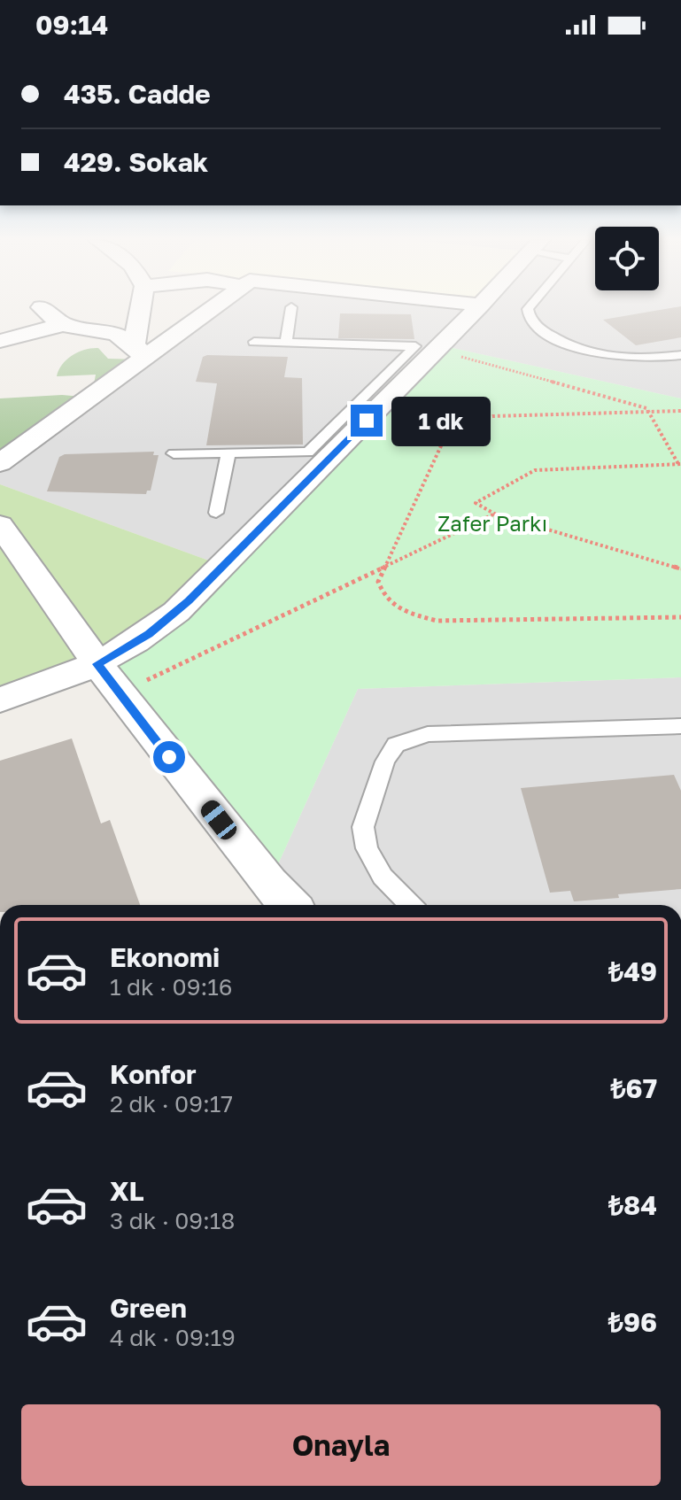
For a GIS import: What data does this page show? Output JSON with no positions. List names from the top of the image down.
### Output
{
  "parks": ["Zafer Parkı"],
  "page": {
    "status": "09:14",
    "banner": ["435. Cadde", "429. Sokak"],
    "bubble": "1 dk",
    "list": [
      {
        "name": "Ekonomi",
        "note": "1 dk · 09:16",
        "value": "₺49"
      },
      {
        "name": "Konfor",
        "note": "2 dk · 09:17",
        "value": "₺67"
      },
      {
        "name": "XL",
        "note": "3 dk · 09:18",
        "value": "₺84"
      },
      {
        "name": "Green",
        "note": "4 dk · 09:19",
        "value": "₺96"
      }
    ],
    "buttons": "Onayla"
  }
}
